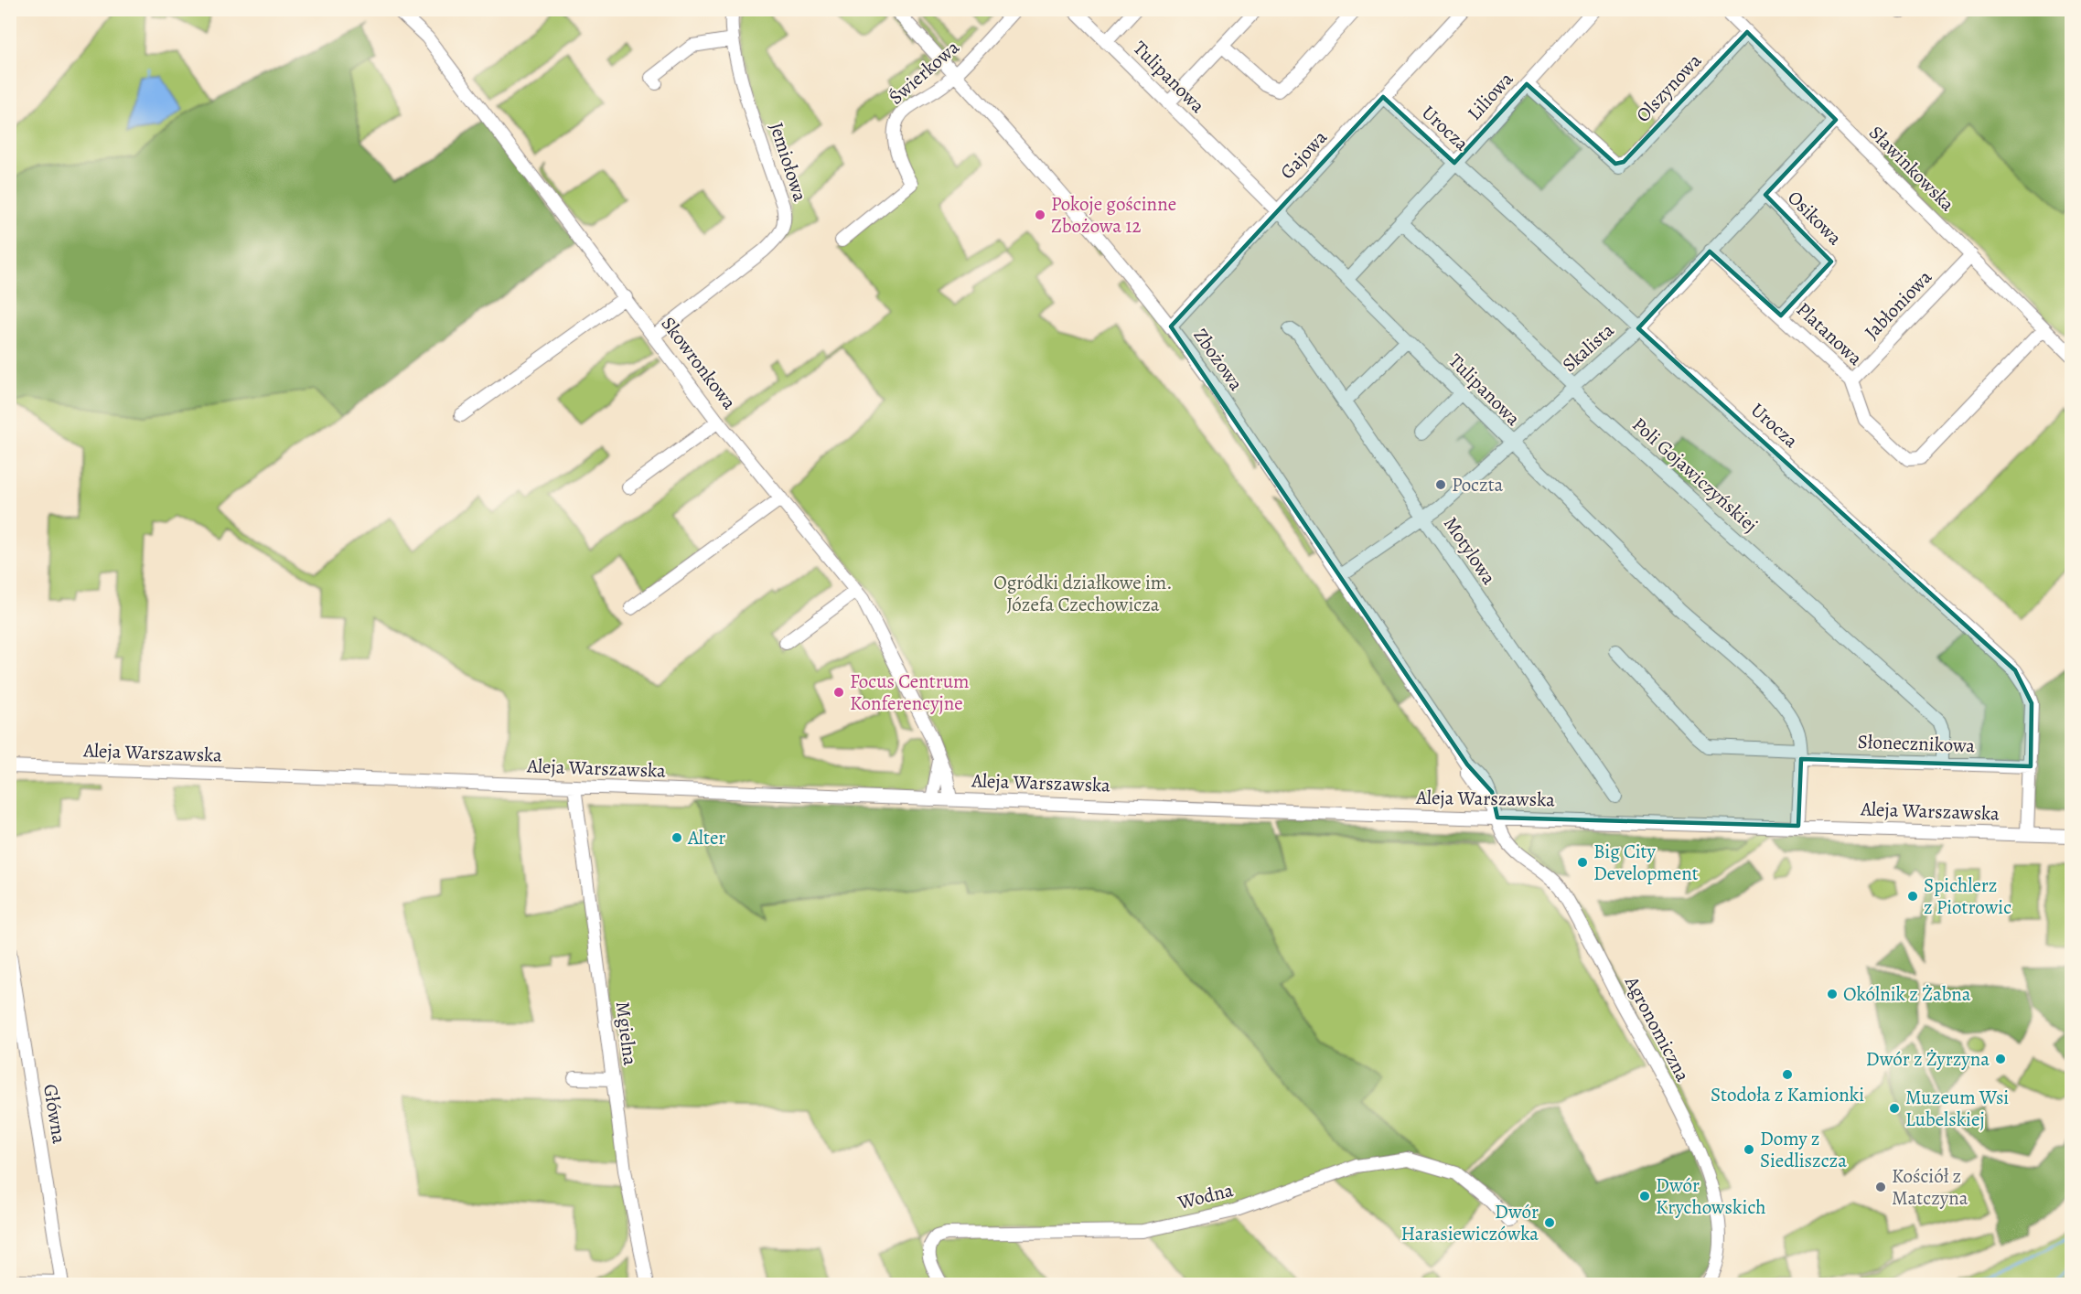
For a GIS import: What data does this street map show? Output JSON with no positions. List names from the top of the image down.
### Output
{
  "streets": {
    "street": [
      "Świerkowa",
      "Tulipanowa",
      "Olszynowa",
      "Liliowa",
      "Urocza",
      "Gajowa",
      "Jemiołowa",
      "Sławinkowska",
      "Osikowa",
      "Jabłoniowa",
      "Platanowa",
      "Skalista",
      "Zbożowa",
      "Skowronkowa",
      "Poli Gojawiczyńskiej",
      "Motylowa",
      "Słonecznikowa",
      "Aleja Warszawska",
      "Agronomiczna",
      "Mgielna",
      "Główna",
      "Wodna"
    ]
  },
  "crossings": [
    ["Świerkowa", "Zbożowa"],
    ["Tulipanowa", "Liliowa"],
    ["Tulipanowa", "Gajowa"],
    ["Tulipanowa", "Skalista"],
    ["Tulipanowa", "Słonecznikowa"],
    ["Tulipanowa", "Aleja Warszawska"],
    ["Olszynowa", "Liliowa"],
    ["Olszynowa", "Sławinkowska"],
    ["Liliowa", "Urocza"],
    ["Liliowa", "Poli Gojawiczyńskiej"],
    ["Urocza", "Gajowa"],
    ["Urocza", "Skalista"],
    ["Urocza", "Słonecznikowa"],
    ["Urocza", "Aleja Warszawska"],
    ["Gajowa", "Zbożowa"],
    ["Jemiołowa", "Skowronkowa"],
    ["Sławinkowska", "Jabłoniowa"],
    ["Sławinkowska", "Platanowa"],
    ["Sławinkowska", "Skalista"],
    ["Osikowa", "Platanowa"],
    ["Osikowa", "Skalista"],
    ["Jabłoniowa", "Platanowa"],
    ["Platanowa", "Skalista"],
    ["Skalista", "Zbożowa"],
    ["Skalista", "Poli Gojawiczyńskiej"],
    ["Skalista", "Motylowa"],
    ["Zbożowa", "Aleja Warszawska"],
    ["Zbożowa", "Agronomiczna"],
    ["Skowronkowa", "Aleja Warszawska"],
    ["Poli Gojawiczyńskiej", "Słonecznikowa"],
    ["Aleja Warszawska", "Agronomiczna"],
    ["Aleja Warszawska", "Mgielna"]
  ],
  "parks": ["Ogródki działkowe im. Józefa Czechowicza"],
  "places": [
    "Pokoje gościnne Zbożowa 12",
    "Poczta",
    "Focus Centrum Konferencyjne",
    "Alter",
    "Big City Development",
    "Spichlerz z Piotrowic",
    "Okólnik z Żabna",
    "Dwór z Żyrzyna",
    "Stodoła z Kamionki",
    "Muzeum Wsi Lubelskiej",
    "Domy z Siedliszcza",
    "Kościół z Matczyna",
    "Dwór Krychowskich",
    "Dwór Harasiewiczówka"
  ]
}
